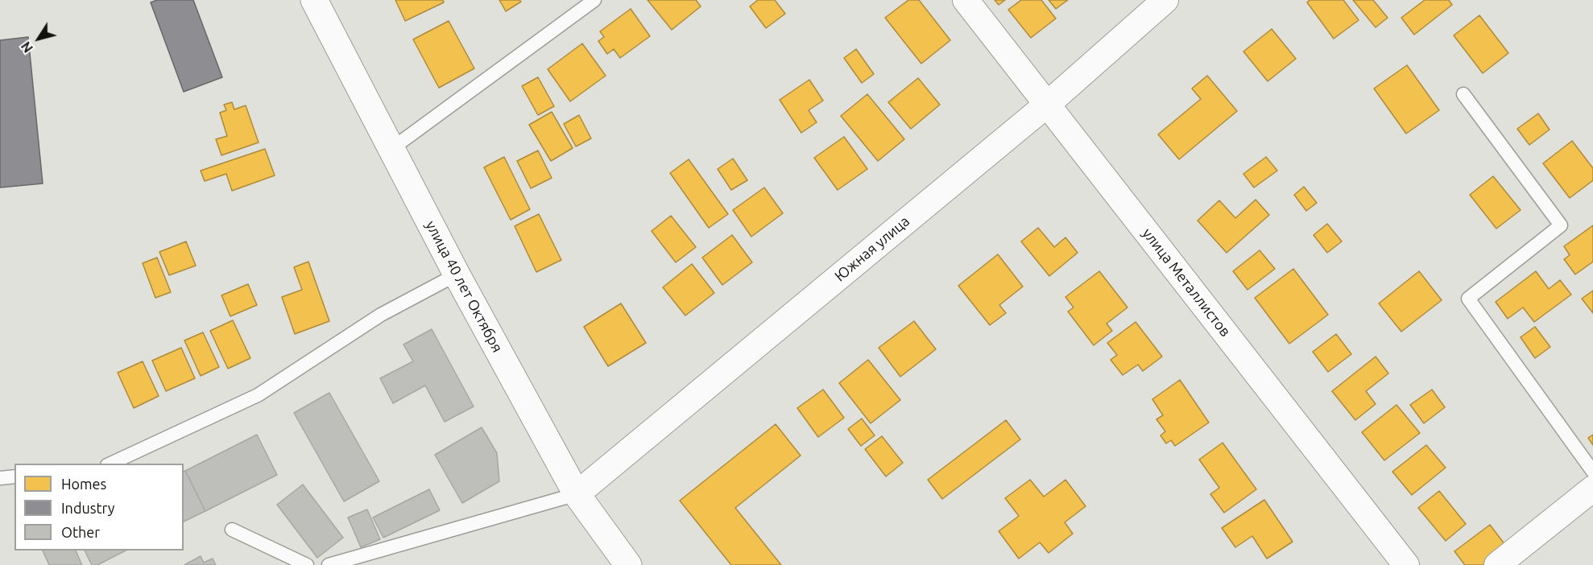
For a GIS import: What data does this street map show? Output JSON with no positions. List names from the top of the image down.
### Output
{
  "streets": {
    "street": ["Южная улица", "улица Металлистов", "улица 40 лет Октября"]
  },
  "crossings": [
    ["Южная улица", "улица Металлистов"],
    ["Южная улица", "улица 40 лет Октября"]
  ],
  "legend": ["Homes", "Industry", "Other"],
  "north": "bottom left"
}
